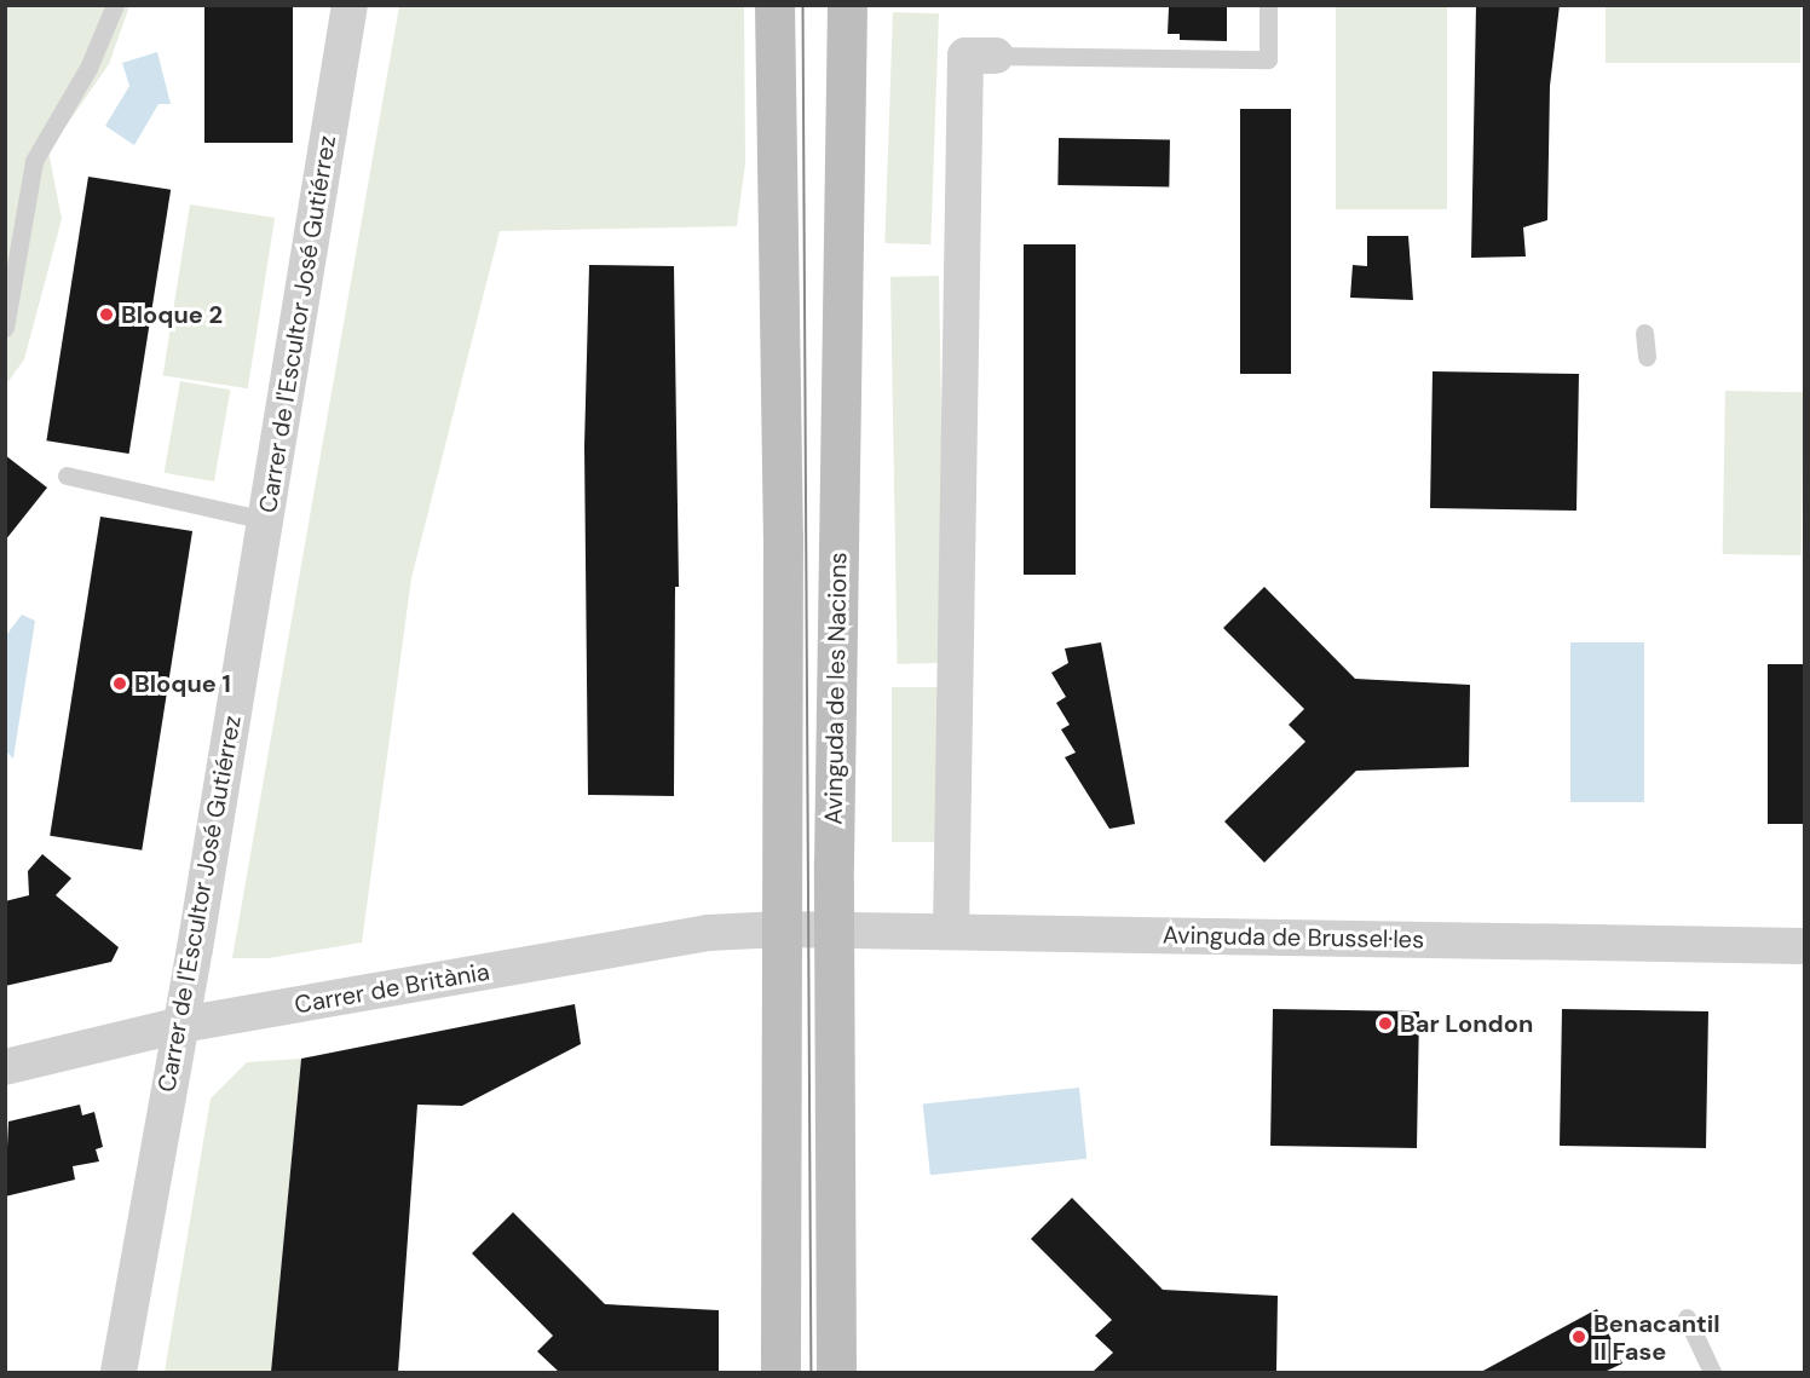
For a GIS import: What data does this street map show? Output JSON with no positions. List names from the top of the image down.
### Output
{
  "streets": {
    "main road": ["Avinguda de les Nacions"],
    "street": ["Carrer de l'Escultor José Gutiérrez", "Avinguda de Brussel·les", "Carrer de Britània"]
  },
  "crossings": [
    ["Carrer de l'Escultor José Gutiérrez", "Carrer de Britània"],
    ["Avinguda de les Nacions", "Avinguda de Brussel·les"],
    ["Avinguda de Brussel·les", "Carrer de Britània"]
  ],
  "places": [
    "Bloque 2",
    "Bloque 1",
    "Bar London",
    "Benacantil II Fase"
  ]
}
